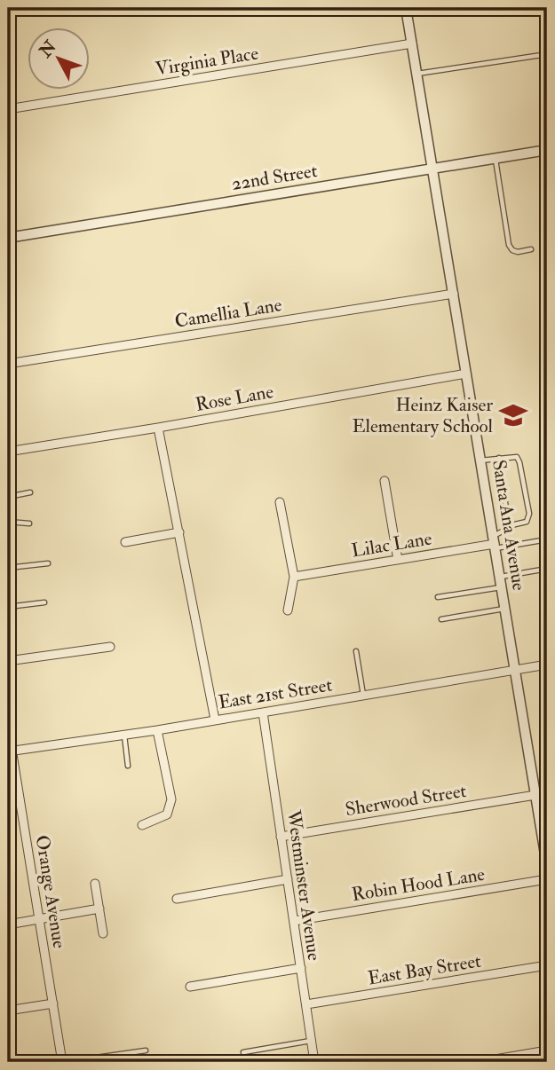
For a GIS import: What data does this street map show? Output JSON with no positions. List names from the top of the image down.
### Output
{
  "streets": {
    "street": [
      "Virginia Place",
      "22nd Street",
      "Camellia Lane",
      "Rose Lane",
      "Santa Ana Avenue",
      "Lilac Lane",
      "East 21st Street",
      "Sherwood Street",
      "Robin Hood Lane",
      "Westminster Avenue",
      "Orange Avenue",
      "East Bay Street"
    ]
  },
  "crossings": [
    ["Virginia Place", "Santa Ana Avenue"],
    ["22nd Street", "Santa Ana Avenue"],
    ["Camellia Lane", "Santa Ana Avenue"],
    ["Rose Lane", "Santa Ana Avenue"],
    ["Santa Ana Avenue", "Lilac Lane"],
    ["Santa Ana Avenue", "East 21st Street"],
    ["Santa Ana Avenue", "Sherwood Street"],
    ["East 21st Street", "Westminster Avenue"],
    ["East 21st Street", "Orange Avenue"],
    ["Sherwood Street", "Westminster Avenue"],
    ["Robin Hood Lane", "Westminster Avenue"],
    ["Westminster Avenue", "East Bay Street"]
  ],
  "places": {
    "school or university": ["Heinz Kaiser Elementary School"]
  },
  "north": "top left"
}
